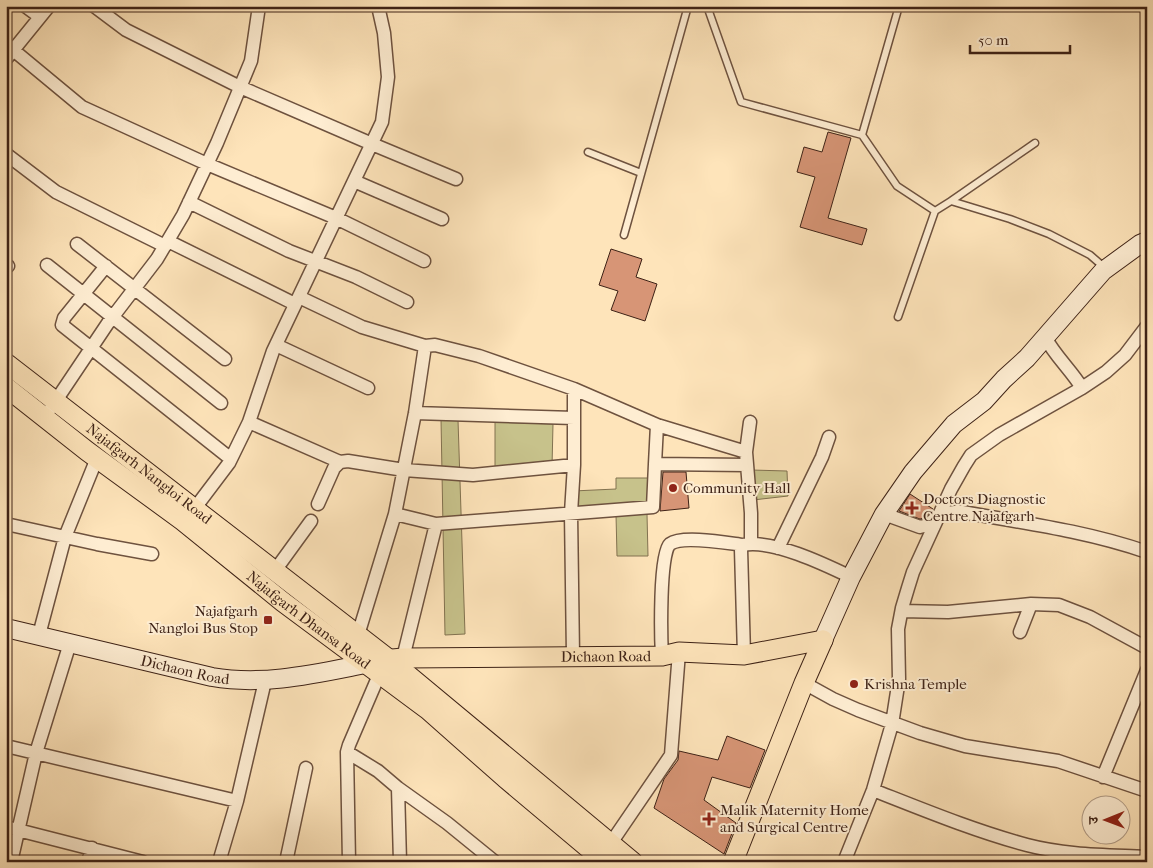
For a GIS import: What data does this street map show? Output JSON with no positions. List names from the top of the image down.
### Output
{
  "streets": {
    "main road": ["Najafgarh Nangloi Road", "Najafgarh Dhansa Road", "Dichaon Road"]
  },
  "crossings": [
    ["Najafgarh Nangloi Road", "Najafgarh Dhansa Road"],
    ["Najafgarh Nangloi Road", "Dichaon Road"],
    ["Najafgarh Dhansa Road", "Dichaon Road"]
  ],
  "places": {
    "other": ["Community Hall", "Krishna Temple"],
    "health": ["Doctors Diagnostic Centre Najafgarh", "Malik Maternity Home and Surgical Centre"],
    "transit": ["Najafgarh Nangloi Bus Stop"]
  },
  "scale_bar": "50 m",
  "north": "left"
}
